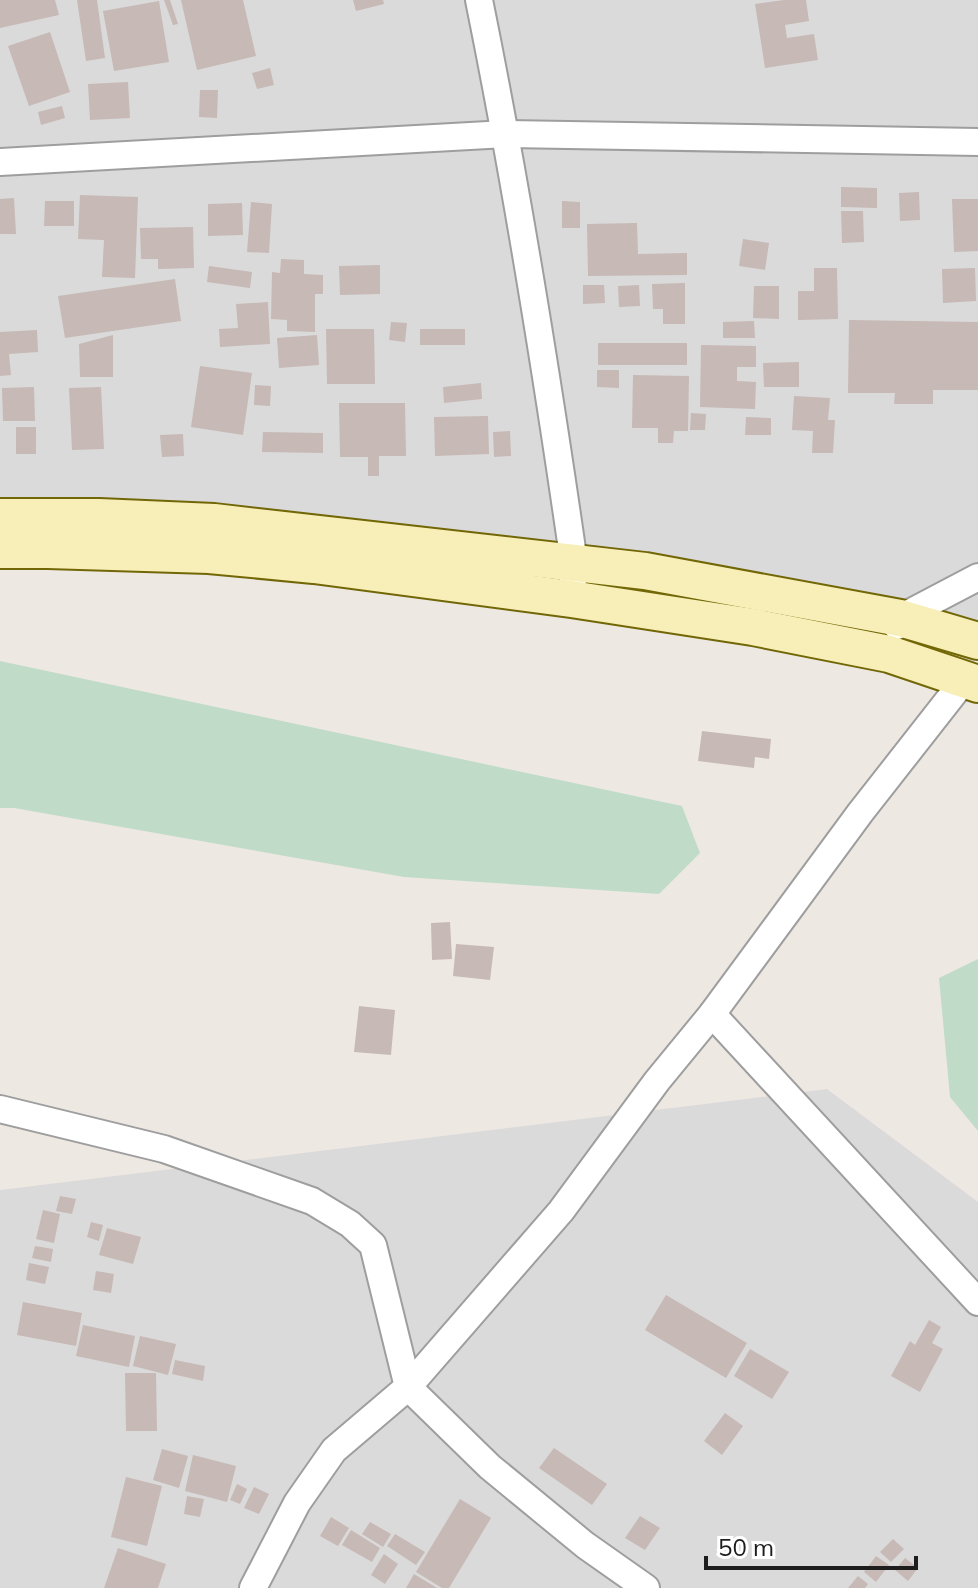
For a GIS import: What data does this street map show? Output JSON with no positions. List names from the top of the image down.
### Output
{
  "scale_bar": "50 m"
}
